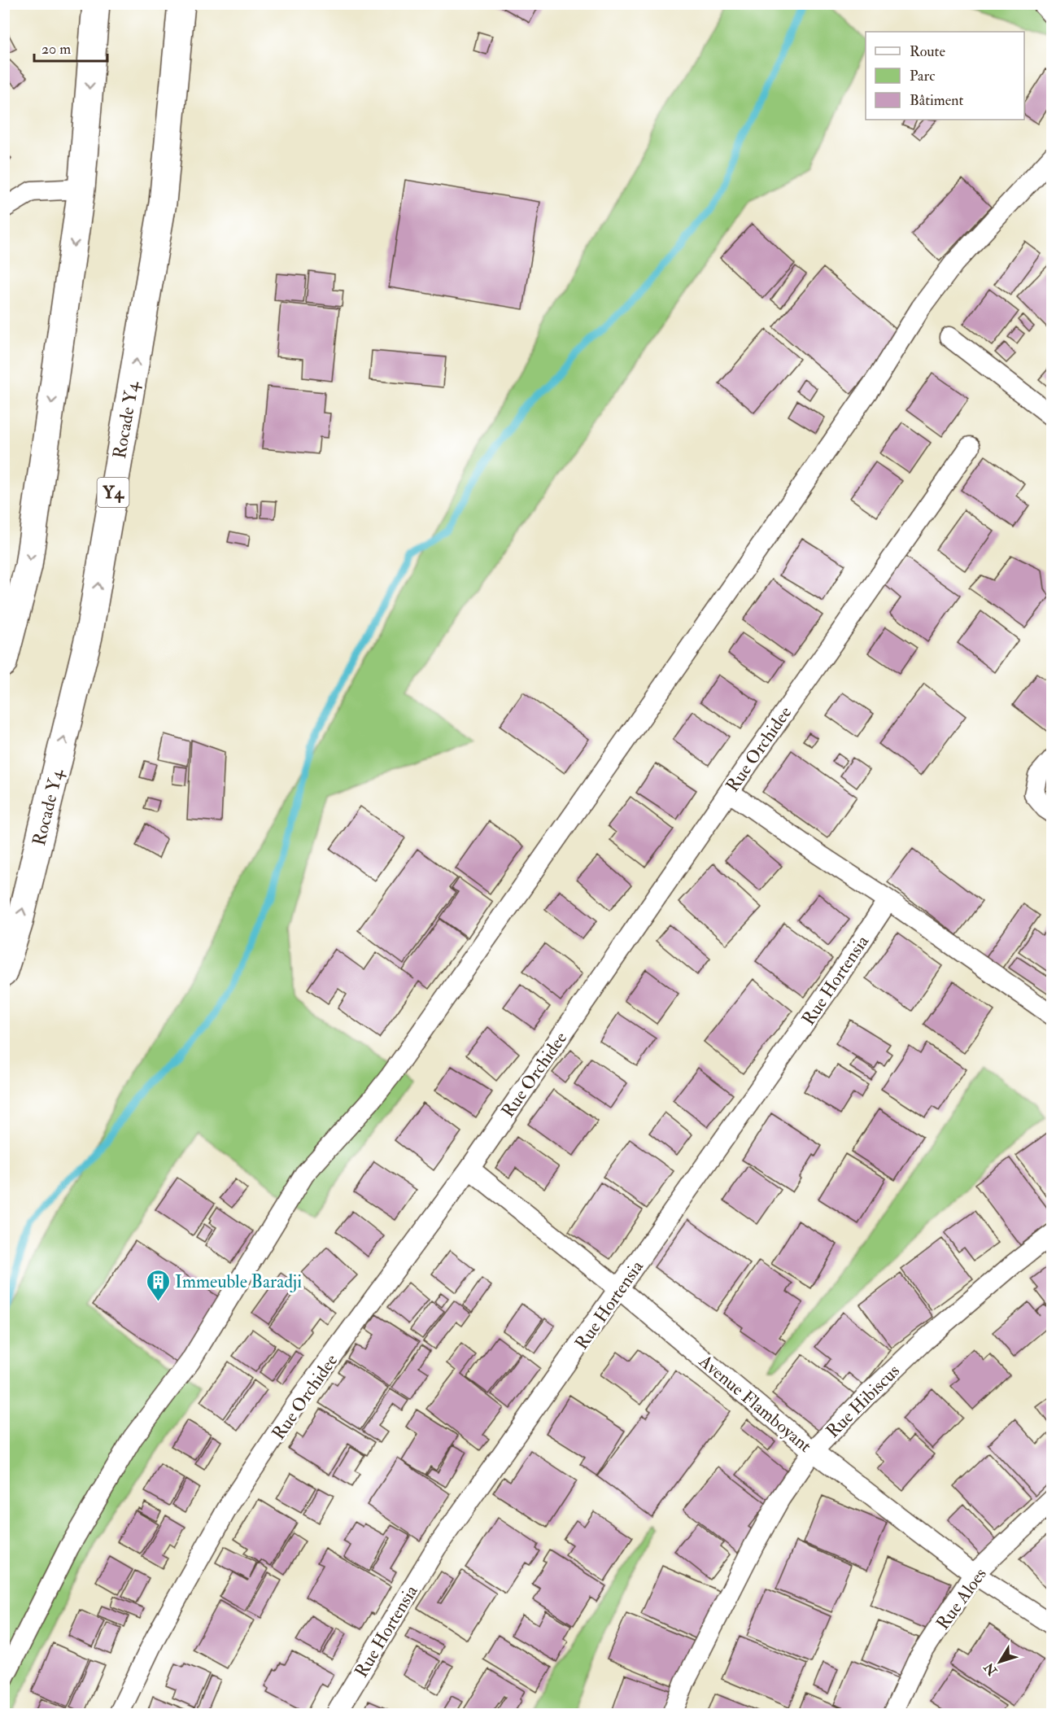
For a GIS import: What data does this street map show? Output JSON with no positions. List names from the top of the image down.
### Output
{
  "streets": {
    "highway": ["Rocade Y4", "Y4"],
    "street": [
      "Rue Orchidee",
      "Rue Hortensia",
      "Rue Hibiscus",
      "Avenue Flamboyant",
      "Rue Aloes"
    ]
  },
  "crossings": [
    ["Rue Orchidee", "Avenue Flamboyant"],
    ["Rue Hortensia", "Avenue Flamboyant"],
    ["Rue Hibiscus", "Avenue Flamboyant"],
    ["Avenue Flamboyant", "Rue Aloes"]
  ],
  "places": {
    "building": ["Immeuble Baradji"]
  },
  "legend": ["Route", "Parc", "Bâtiment"],
  "scale_bar": "20 m",
  "north": "bottom left"
}
